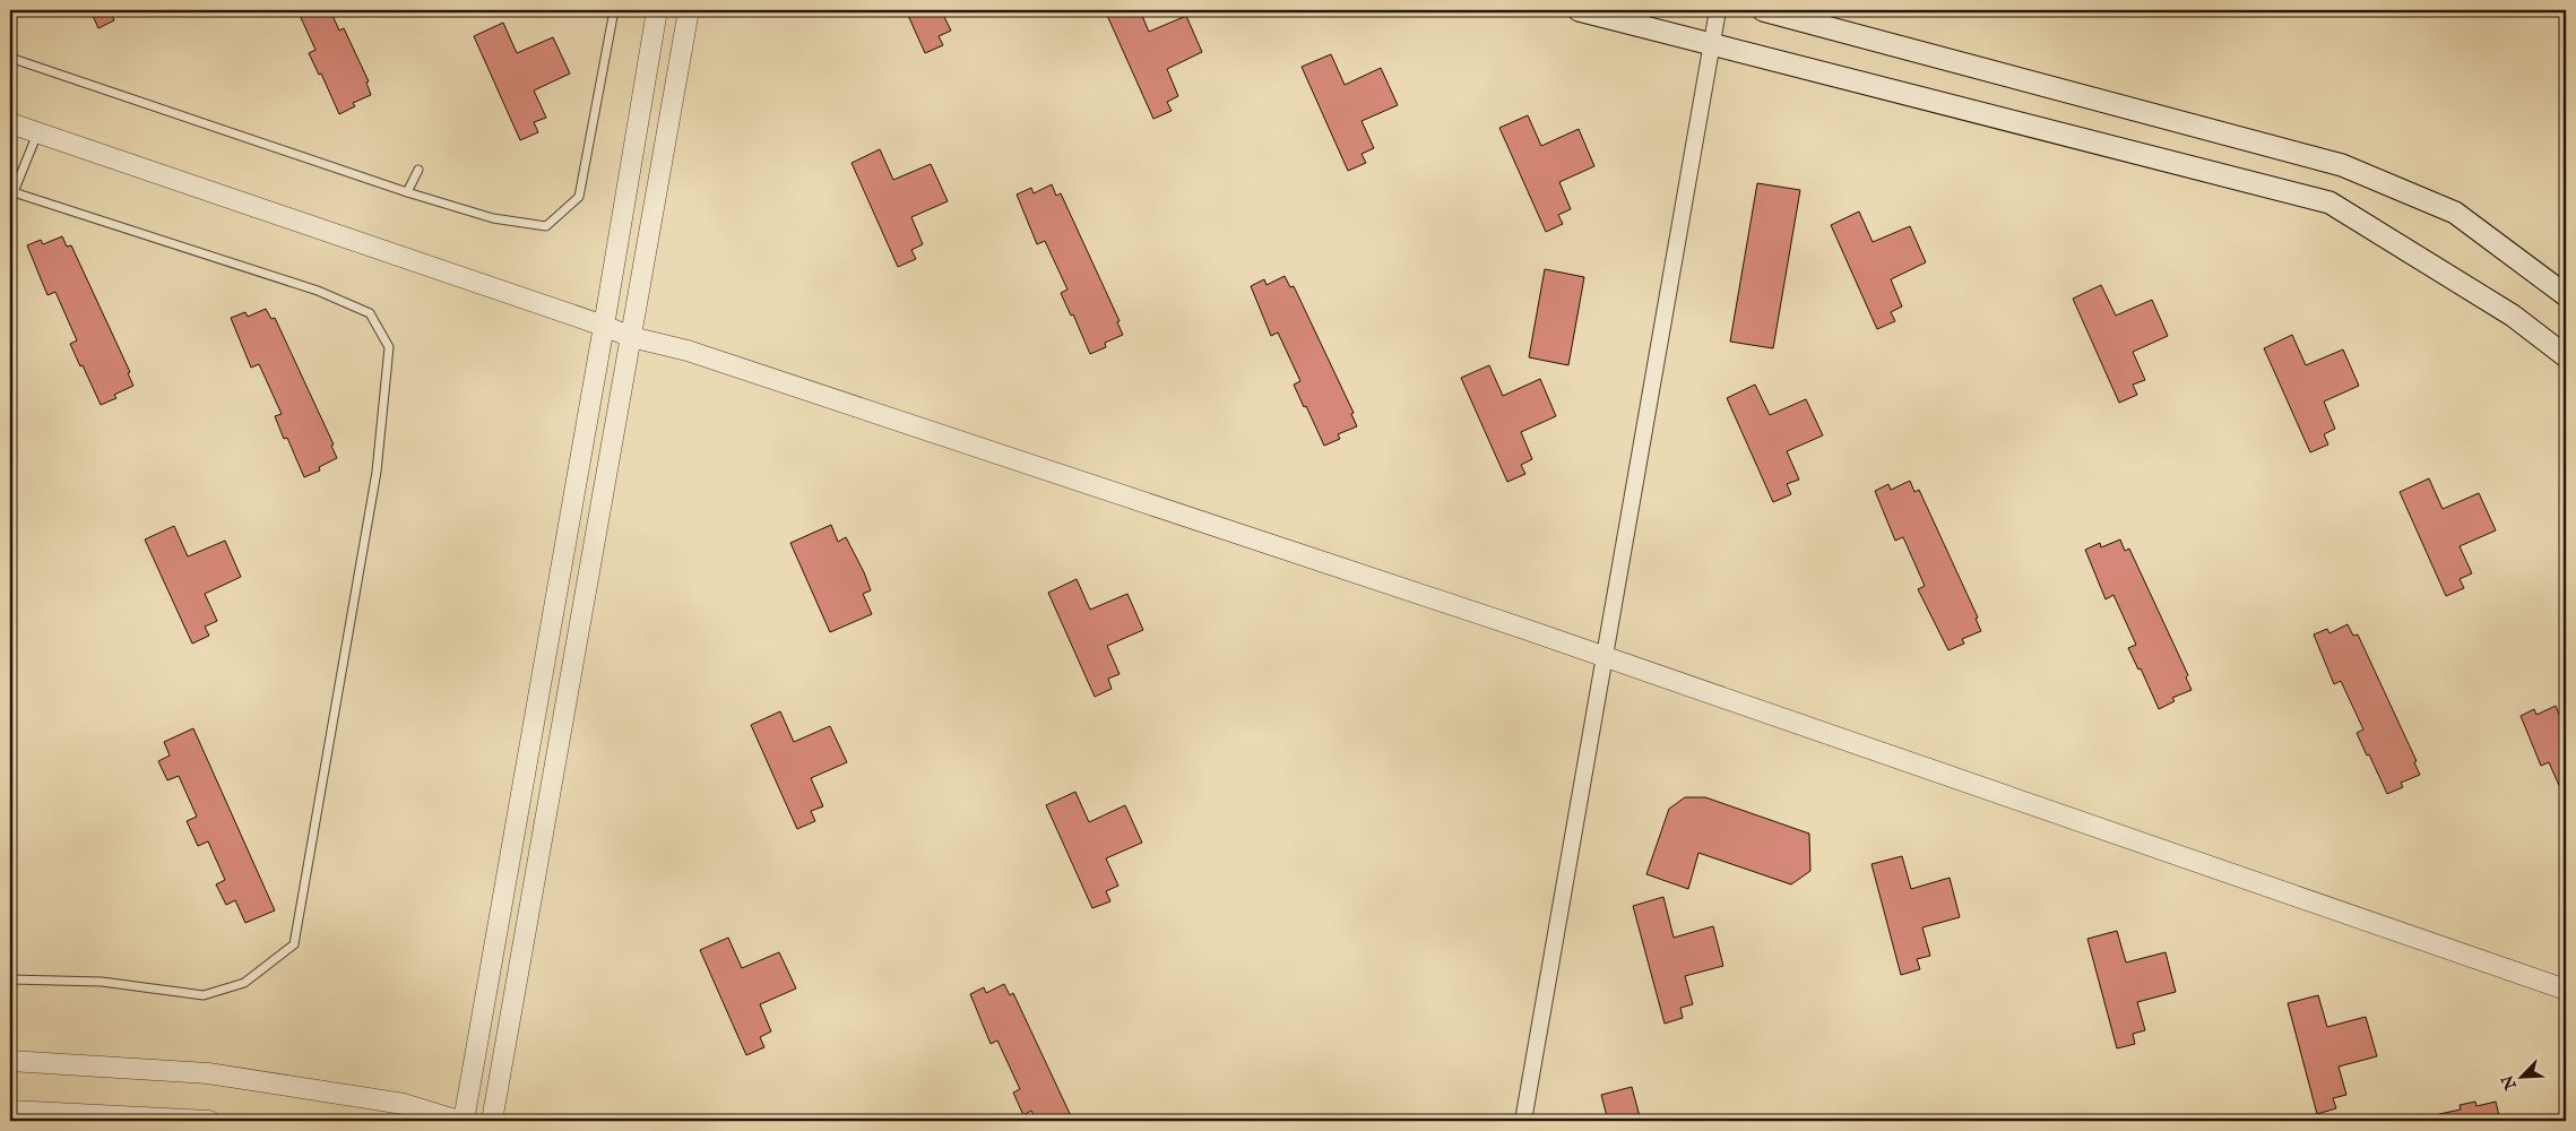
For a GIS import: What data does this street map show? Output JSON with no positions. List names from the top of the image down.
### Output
{
  "north": "bottom left"
}
